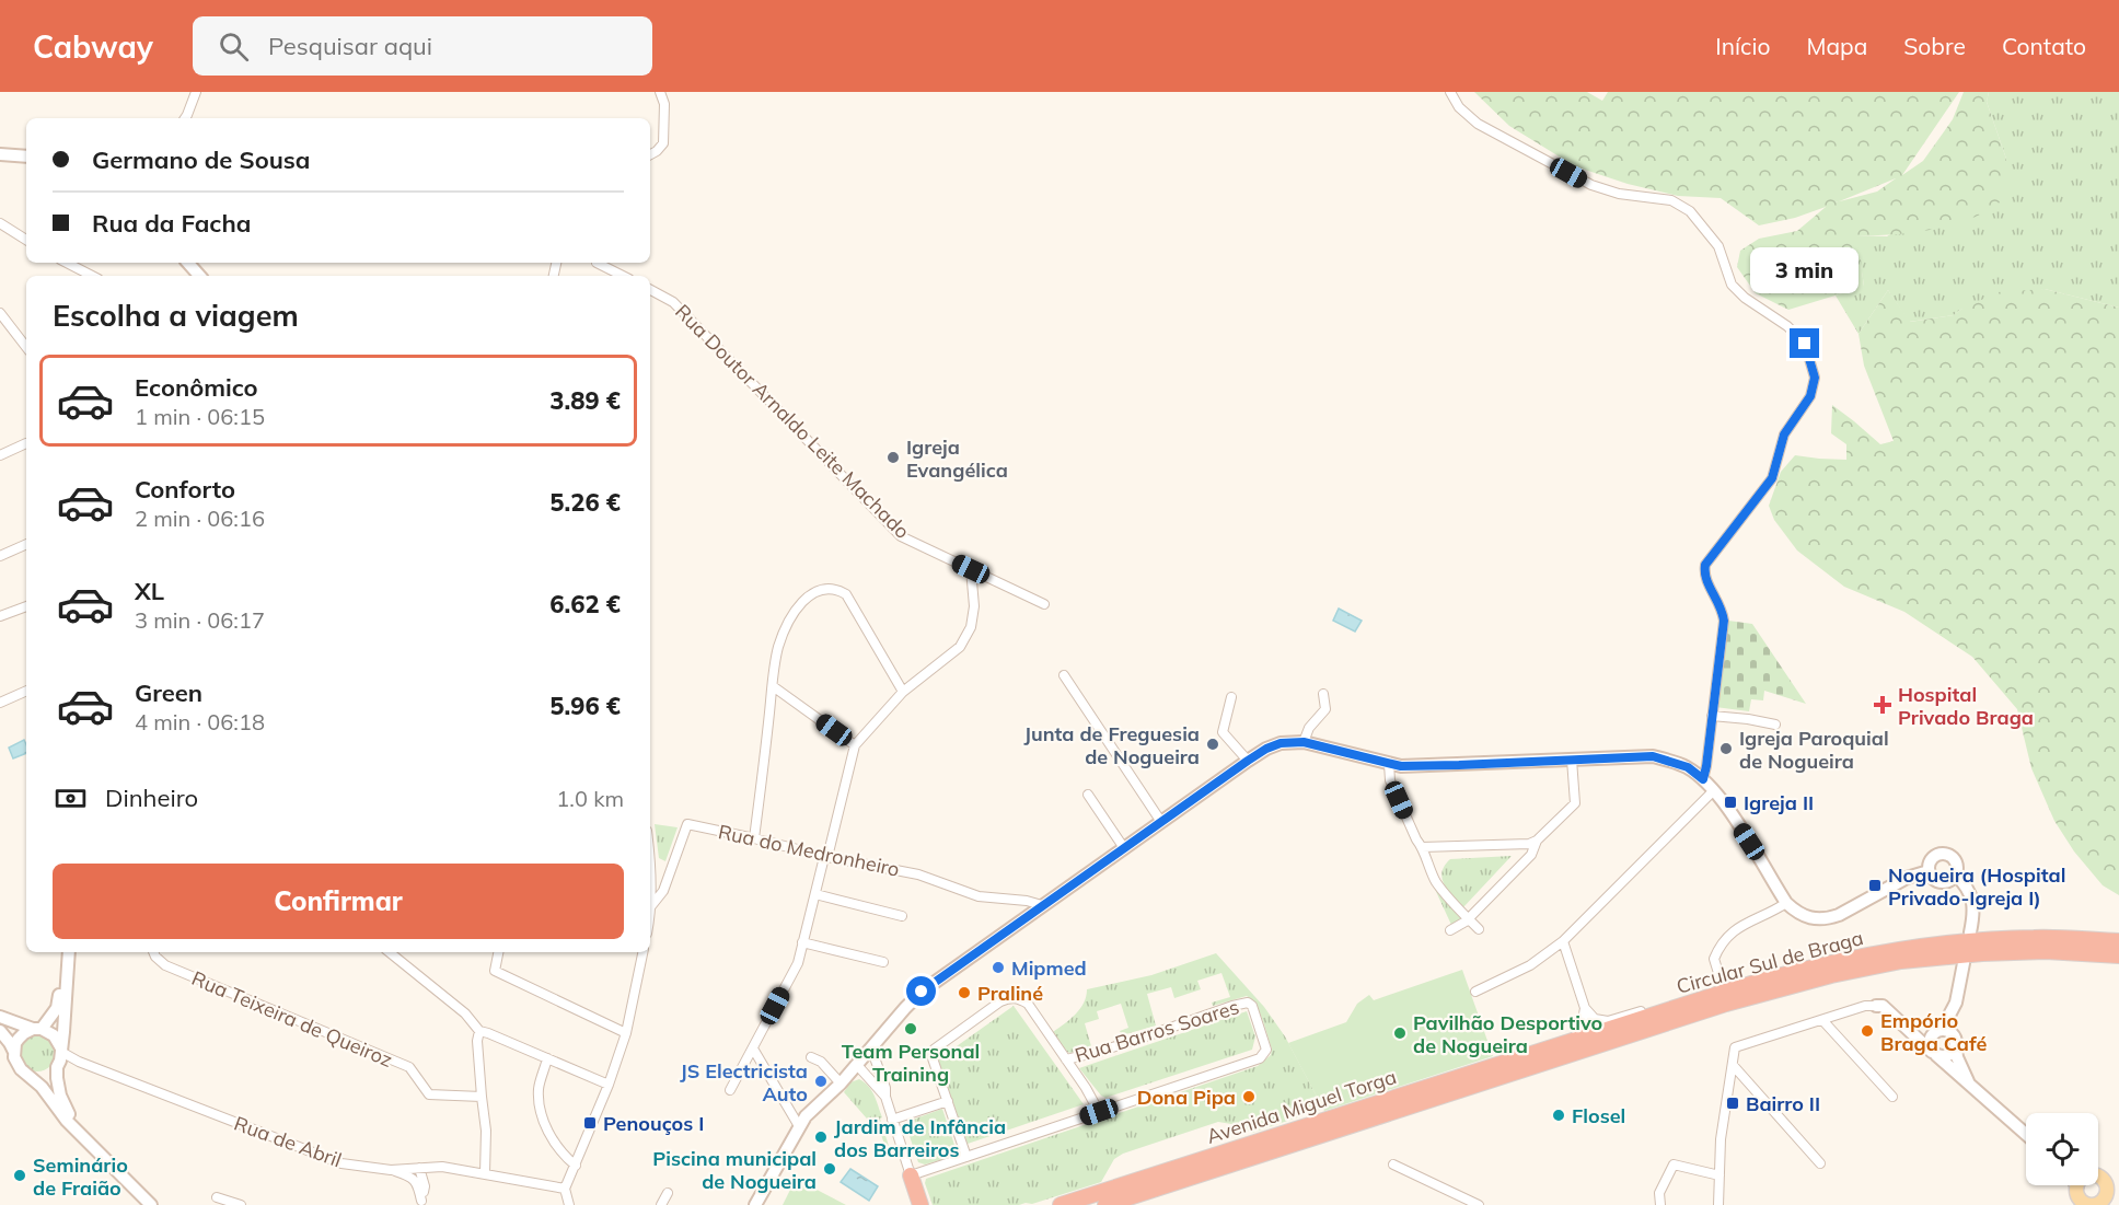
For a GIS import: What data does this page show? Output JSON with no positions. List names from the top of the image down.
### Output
{
  "streets": {
    "highway": ["Circular Sul de Braga", "Avenida Miguel Torga"],
    "street": [
      "Rua Doutor Arnaldo Leite Machado",
      "Rua do Medronheiro",
      "Rua Teixeira de Queiroz",
      "Rua Barros Soares",
      "Rua de Abril"
    ]
  },
  "crossings": [
    ["Circular Sul de Braga", "Avenida Miguel Torga"]
  ],
  "places": {
    "other": [
      "Igreja Evangélica",
      "Junta de Freguesia de Nogueira",
      "Igreja Paroquial de Nogueira",
      "Mipmed",
      "Praliné",
      "Team Personal Training",
      "Empório Braga Café",
      "Pavilhão Desportivo de Nogueira",
      "JS Electricista Auto",
      "Dona Pipa",
      "Flosel",
      "Jardim de Infância dos Barreiros",
      "Piscina municipal de Nogueira",
      "Seminário de Fraião"
    ],
    "health": ["Hospital Privado Braga"],
    "transit": [
      "Igreja II",
      "Nogueira (Hospital Privado-Igreja I)",
      "Bairro II",
      "Penouços I"
    ]
  },
  "page": {
    "header": "Cabway",
    "search": "Pesquisar aqui",
    "nav": [
      "Início",
      "Mapa",
      "Sobre",
      "Contato"
    ],
    "banner": ["Germano de Sousa", "Rua da Facha"],
    "bubble": "3 min",
    "heading": "Escolha a viagem",
    "list": [
      {
        "name": "Econômico",
        "note": "1 min · 06:15",
        "value": "3.89 €"
      },
      {
        "name": "Conforto",
        "note": "2 min · 06:16",
        "value": "5.26 €"
      },
      {
        "name": "XL",
        "note": "3 min · 06:17",
        "value": "6.62 €"
      },
      {
        "name": "Green",
        "note": "4 min · 06:18",
        "value": "5.96 €"
      }
    ],
    "pay": ["Dinheiro", "1.0 km"],
    "buttons": "Confirmar"
  }
}
